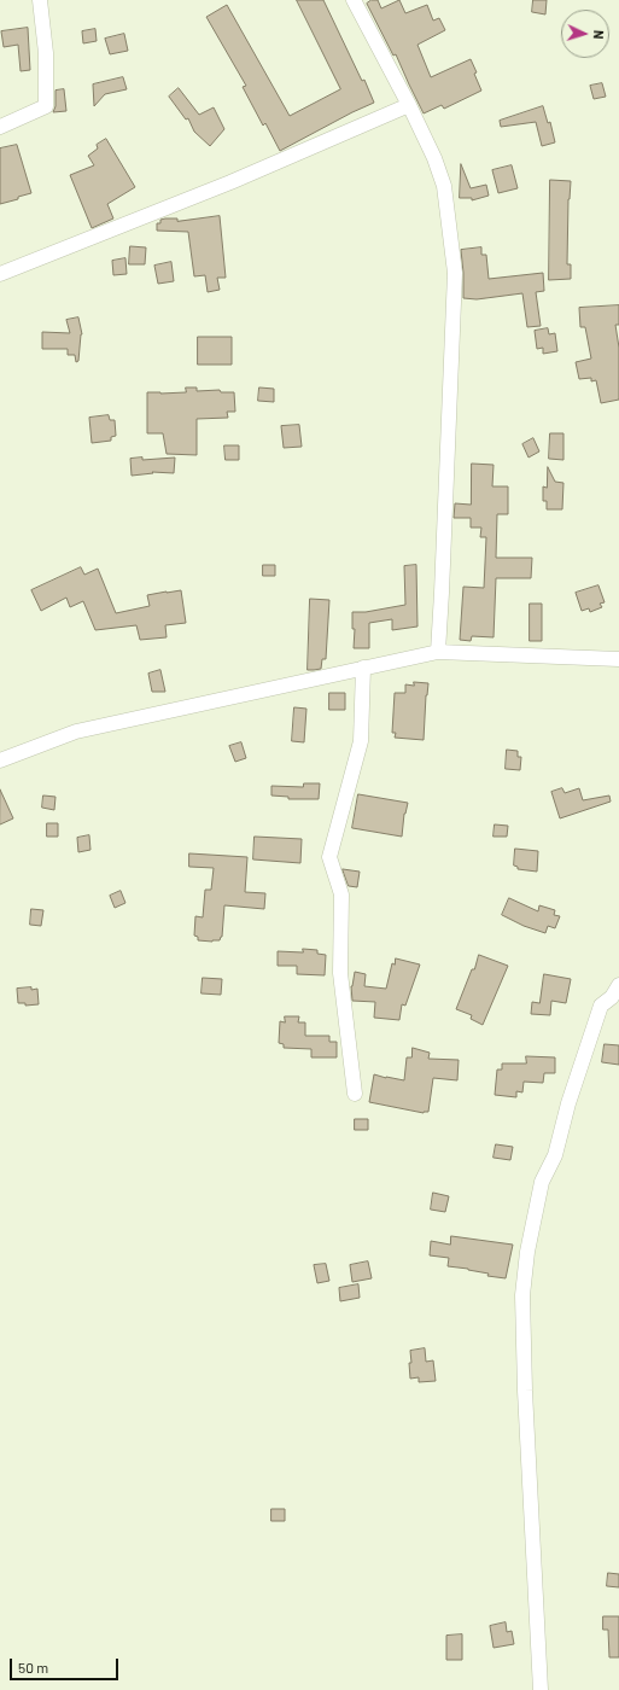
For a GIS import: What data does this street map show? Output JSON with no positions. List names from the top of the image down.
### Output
{
  "scale_bar": "50 m",
  "north": "right"
}
